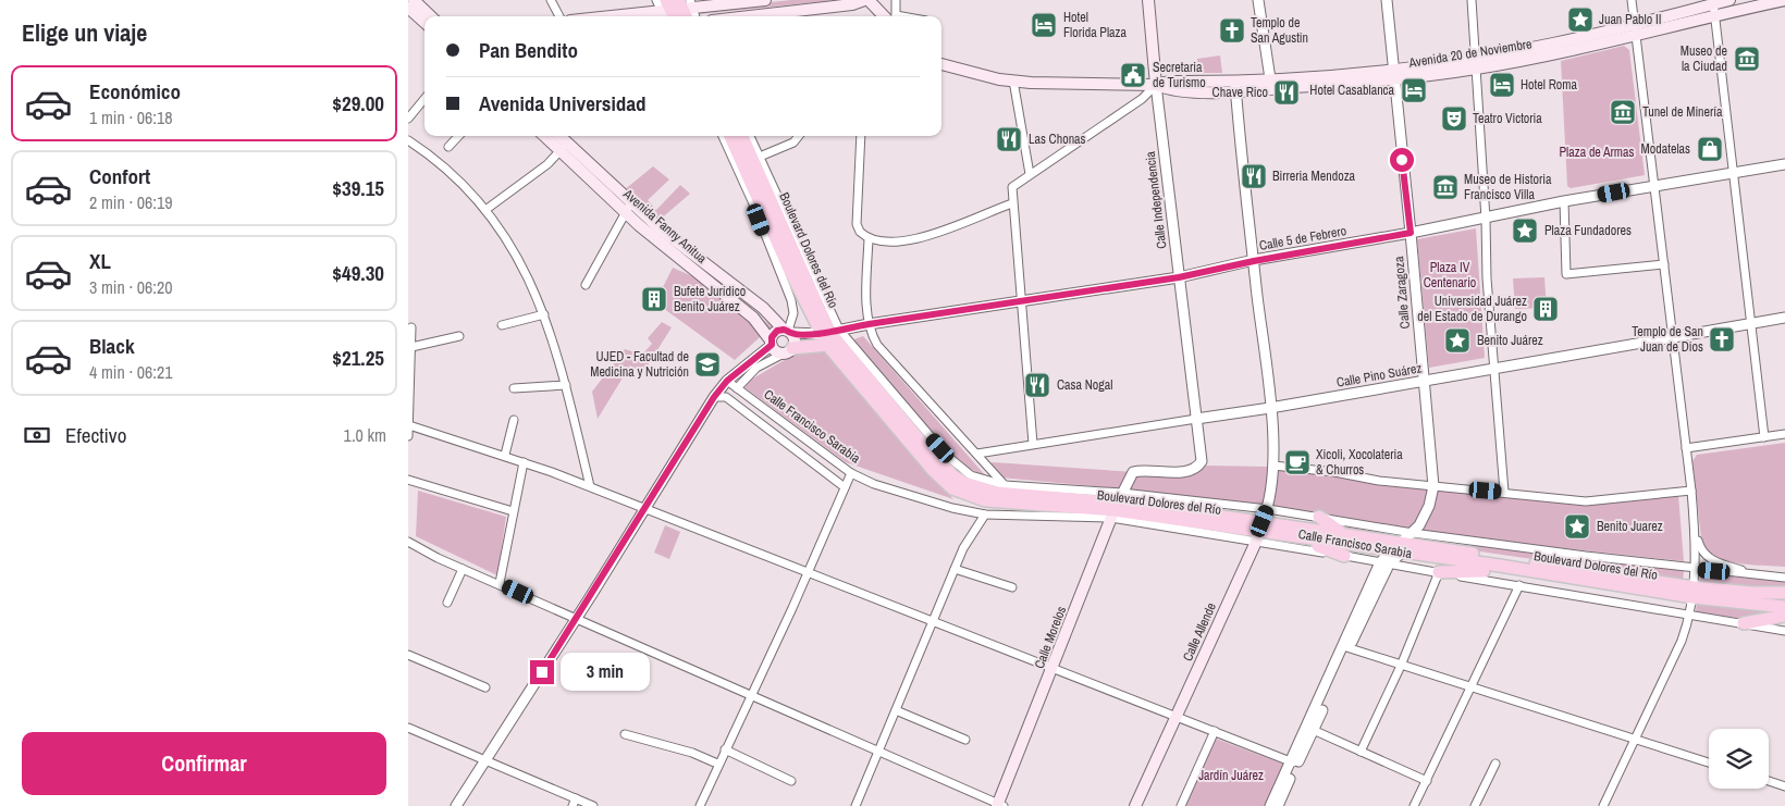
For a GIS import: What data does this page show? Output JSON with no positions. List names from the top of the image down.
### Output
{
  "streets": {
    "main road": [
      "Avenida 20 de Noviembre",
      "Calle Independencia",
      "Avenida Fanny Anitua",
      "Boulevard Dolores del Río",
      "Calle Allende",
      "Calle Morelos"
    ],
    "street": [
      "Calle 5 de Febrero",
      "Calle Zaragoza",
      "Calle Pino Suárez",
      "Calle Francisco Sarabia"
    ]
  },
  "crossings": [
    ["Avenida 20 de Noviembre", "Calle Independencia"],
    ["Avenida 20 de Noviembre", "Calle Zaragoza"],
    ["Avenida 20 de Noviembre", "Calle Allende"],
    ["Calle Independencia", "Calle 5 de Febrero"],
    ["Calle Independencia", "Calle Pino Suárez"],
    ["Calle Independencia", "Calle Morelos"],
    ["Avenida Fanny Anitua", "Calle 5 de Febrero"],
    ["Calle 5 de Febrero", "Boulevard Dolores del Río"],
    ["Calle 5 de Febrero", "Calle Zaragoza"],
    ["Calle 5 de Febrero", "Calle Allende"],
    ["Boulevard Dolores del Río", "Calle Francisco Sarabia"],
    ["Boulevard Dolores del Río", "Calle Allende"],
    ["Boulevard Dolores del Río", "Calle Morelos"],
    ["Calle Zaragoza", "Calle Pino Suárez"],
    ["Calle Pino Suárez", "Calle Allende"],
    ["Calle Francisco Sarabia", "Calle Allende"],
    ["Calle Francisco Sarabia", "Calle Morelos"]
  ],
  "parks": ["Plaza de Armas", "Plaza IV Centenario", "Jardín Juárez"],
  "places": {
    "place": [
      "Juan Pablo II",
      "Plaza Fundadores",
      "Benito Juárez",
      "Benito Juarez"
    ],
    "hotel": ["Hotel Florida Plaza", "Hotel Roma", "Hotel Casablanca"],
    "church": ["Templo de San Agustin", "Templo de San Juan de Dios"],
    "museum": ["Museo de la Ciudad", "Tunel de Minería", "Museo de Historia Francisco Villa"],
    "public building": ["Secretaria de Turismo"],
    "restaurant": [
      "Chave Rico",
      "Las Chonas",
      "Birreria Mendoza",
      "Casa Nogal"
    ],
    "theatre": ["Teatro Victoria"],
    "shop": ["Modatelas"],
    "building": ["Bufete Jurídico Benito Juárez", "Universidad Juárez del Estado de Durango"],
    "school or university": ["UJED - Facultad de Medicina y Nutrición"],
    "cafe": ["Xicoli, Xocolateria & Churros"]
  },
  "page": {
    "heading": "Elige un viaje",
    "banner": ["Pan Bendito", "Avenida Universidad"],
    "list": [
      {
        "name": "Económico",
        "note": "1 min · 06:18",
        "value": "$29.00"
      },
      {
        "name": "Confort",
        "note": "2 min · 06:19",
        "value": "$39.15"
      },
      {
        "name": "XL",
        "note": "3 min · 06:20",
        "value": "$49.30"
      },
      {
        "name": "Black",
        "note": "4 min · 06:21",
        "value": "$21.25"
      }
    ],
    "pay": ["Efectivo", "1.0 km"],
    "bubble": "3 min",
    "buttons": "Confirmar"
  }
}
